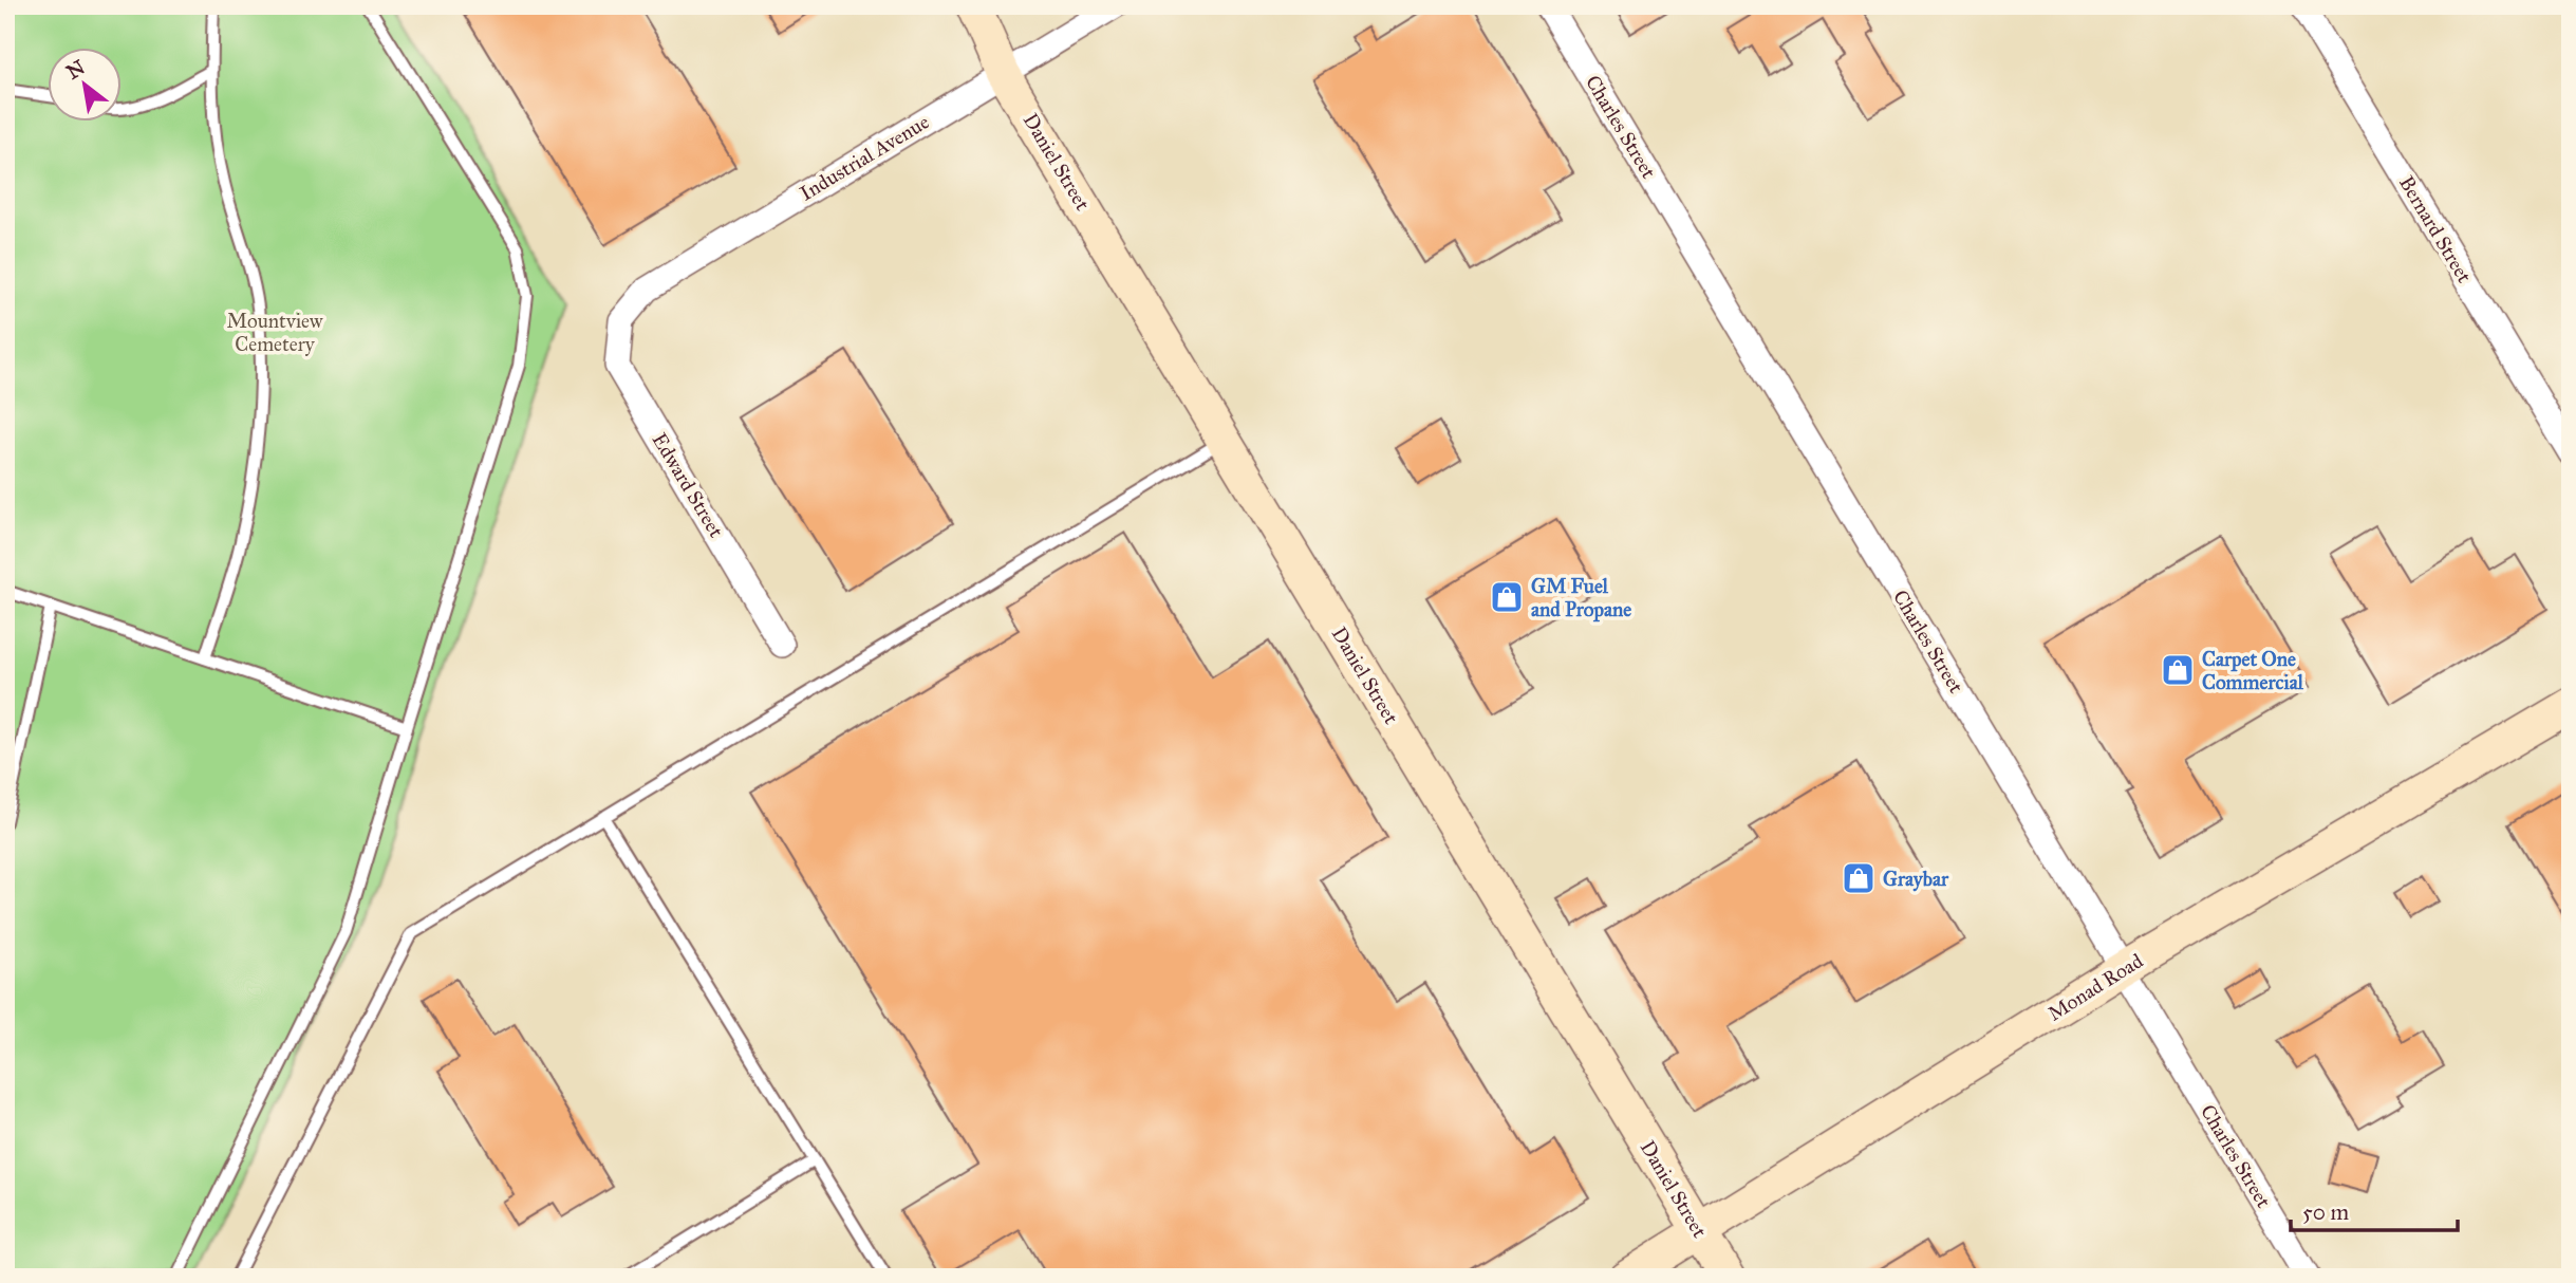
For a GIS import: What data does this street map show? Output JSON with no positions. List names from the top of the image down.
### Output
{
  "streets": {
    "street": [
      "Charles Street",
      "Industrial Avenue",
      "Daniel Street",
      "Bernard Street",
      "Edward Street",
      "Monad Road"
    ]
  },
  "crossings": [
    ["Charles Street", "Monad Road"],
    ["Industrial Avenue", "Daniel Street"],
    ["Industrial Avenue", "Edward Street"],
    ["Daniel Street", "Monad Road"]
  ],
  "parks": ["Mountview Cemetery"],
  "places": {
    "shop": ["GM Fuel and Propane", "Carpet One Commercial", "Graybar"]
  },
  "scale_bar": "50 m",
  "north": "top left"
}
